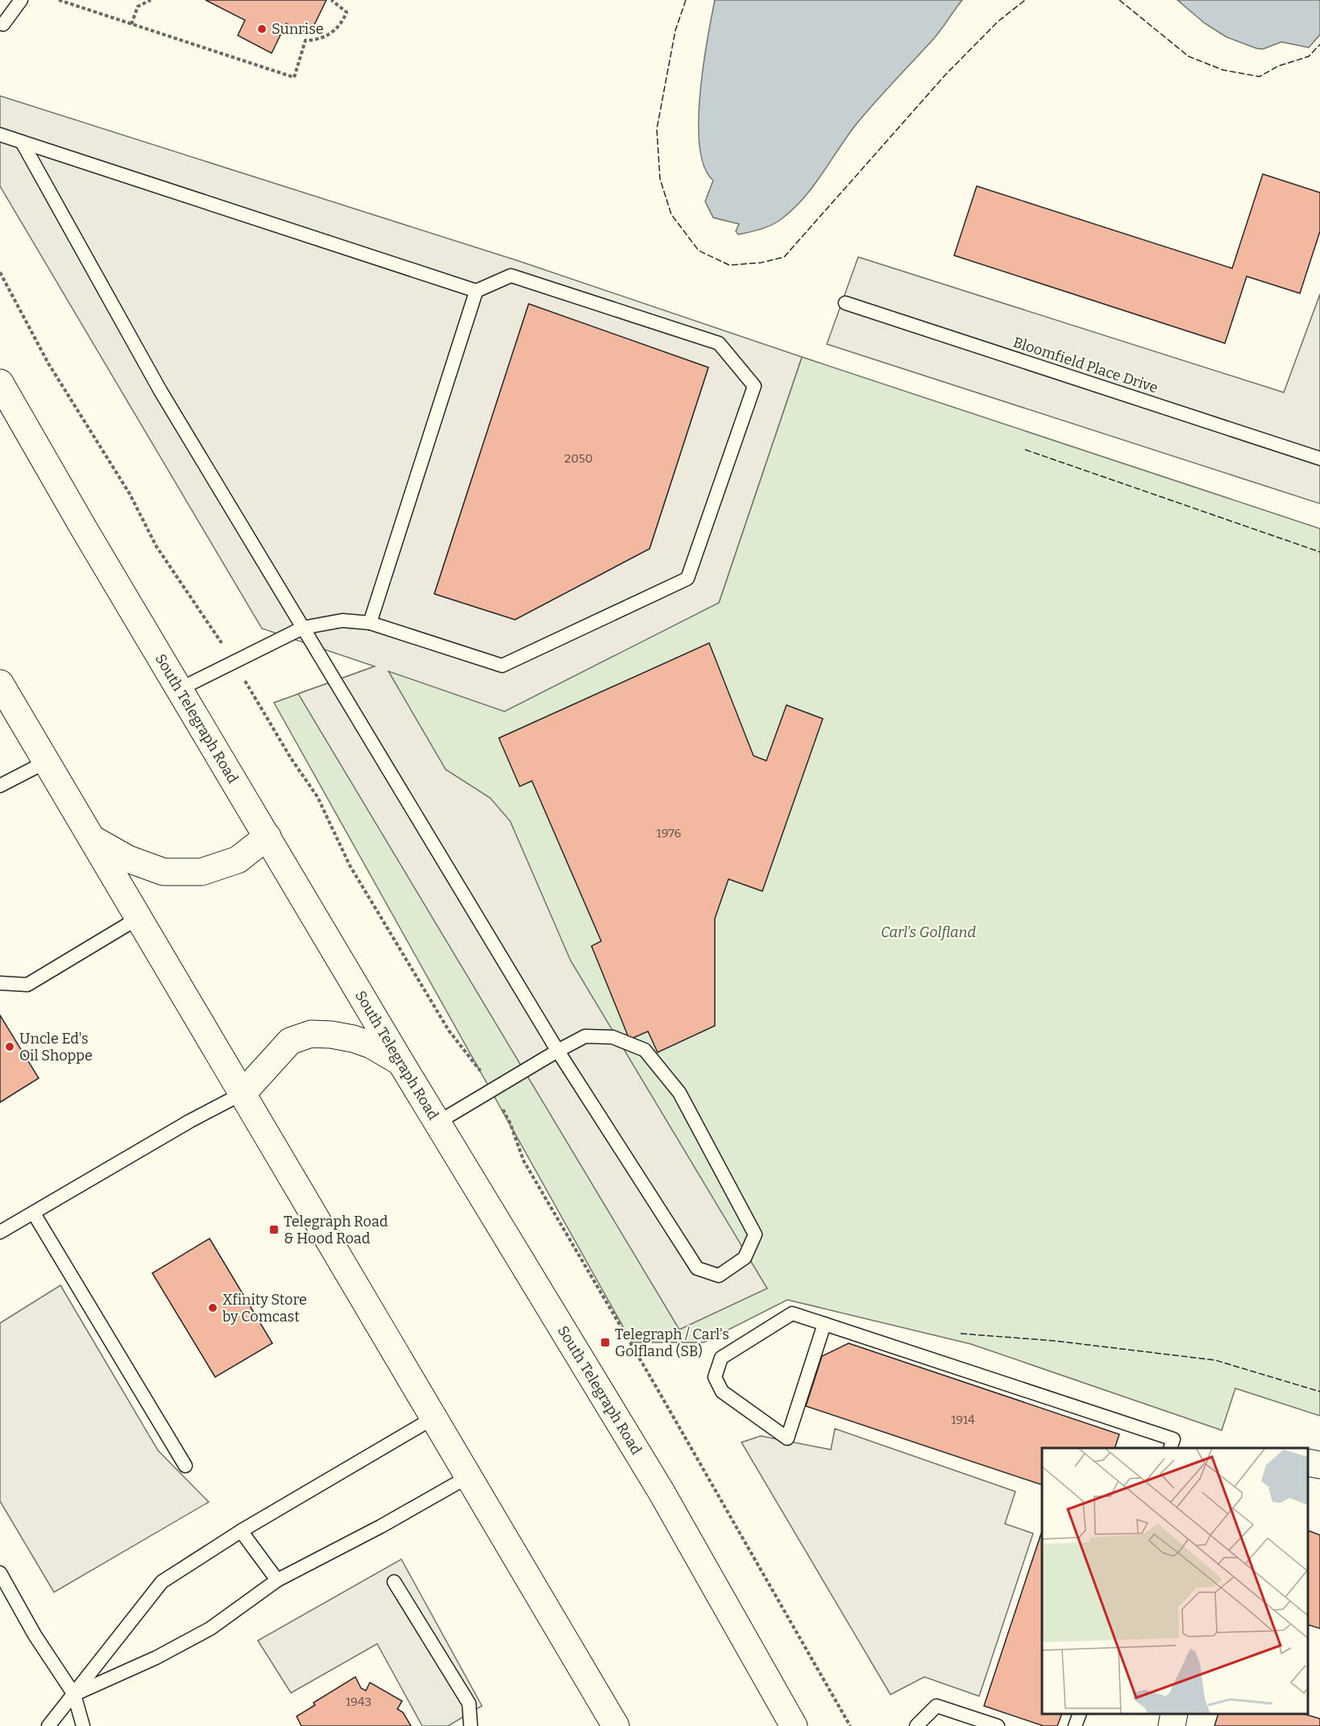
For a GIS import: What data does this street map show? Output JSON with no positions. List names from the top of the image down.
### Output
{
  "streets": {
    "main road": ["South Telegraph Road"],
    "lane": ["Bloomfield Place Drive"]
  },
  "parks": ["Carl's Golfland"],
  "places": {
    "other": ["Sunrise", "Uncle Ed's Oil Shoppe", "Xfinity Store by Comcast"],
    "transit": ["Telegraph Road & Hood Road", "Telegraph / Carl's Golfland (SB)"]
  },
  "house_numbers": [
    "2050",
    "1976",
    "1914",
    "1943"
  ]
}
